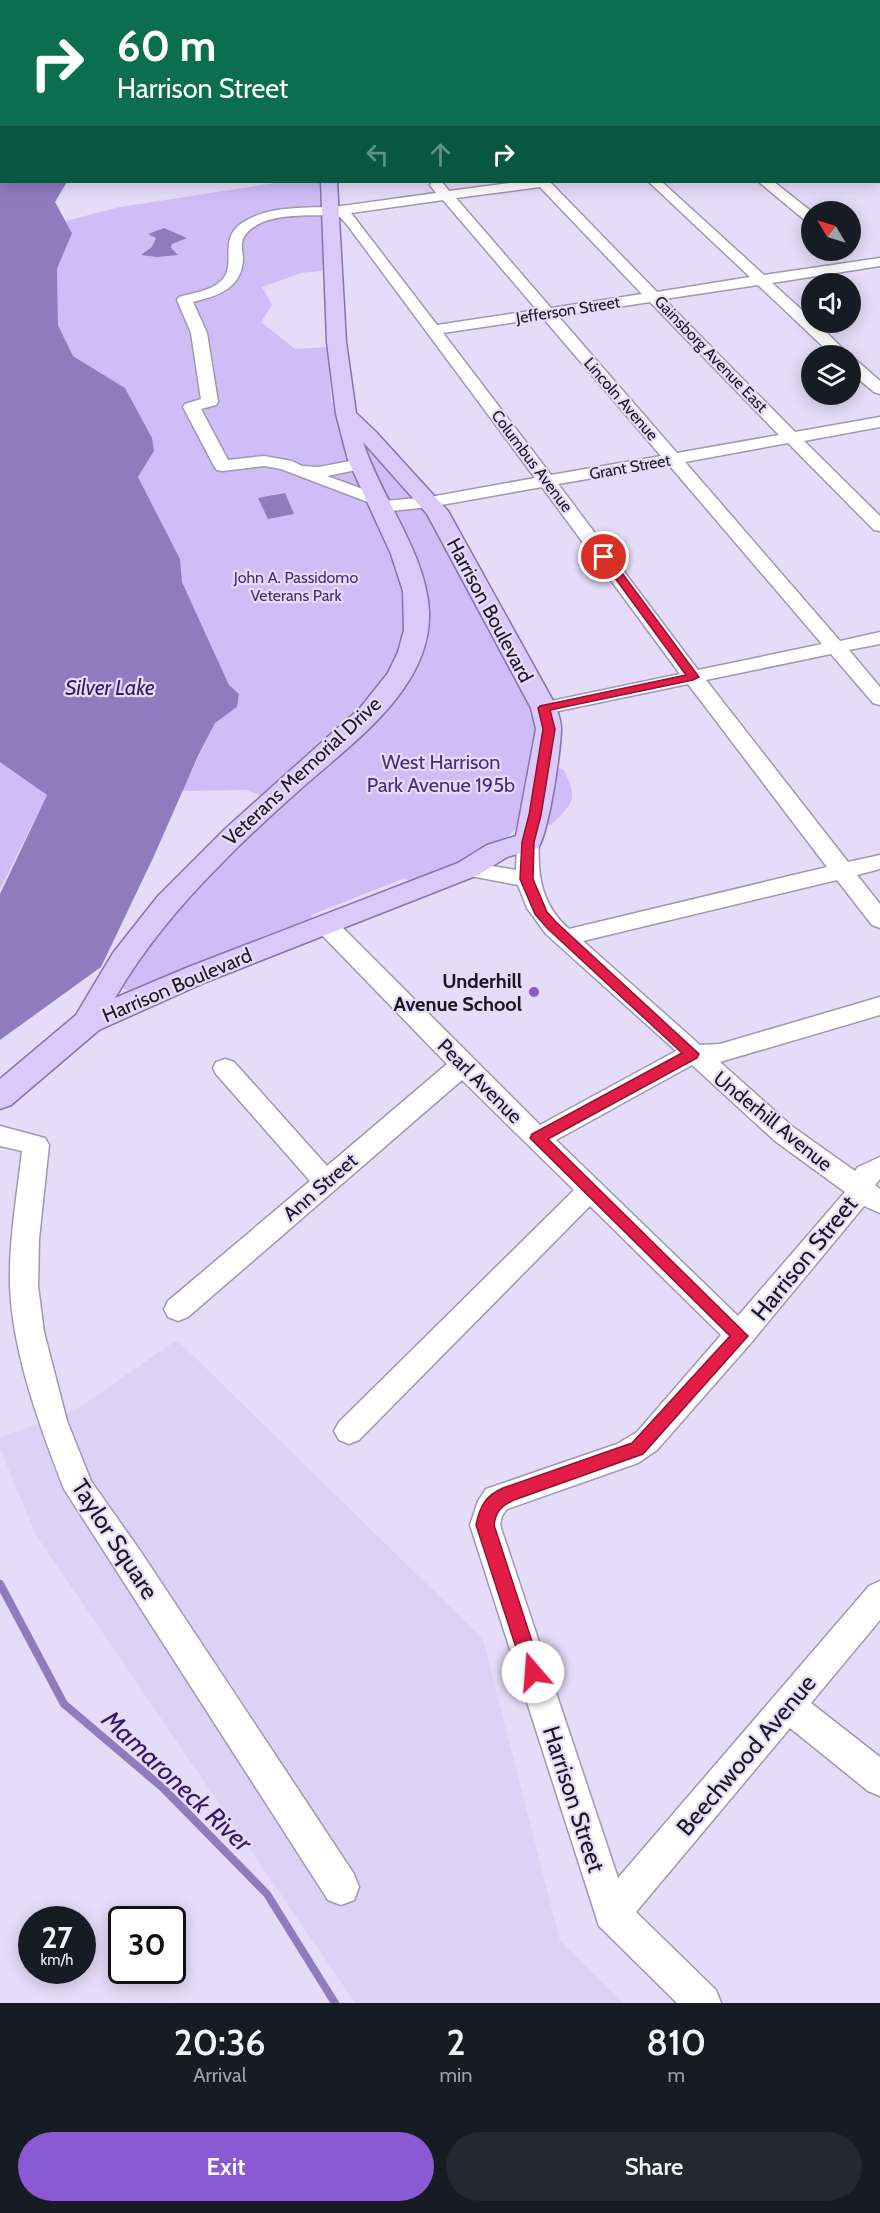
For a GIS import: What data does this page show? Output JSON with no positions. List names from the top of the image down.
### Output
{
  "streets": {
    "main road": ["Harrison Boulevard", "Veterans Memorial Drive"],
    "street": [
      "Jefferson Street",
      "Gainsborg Avenue East",
      "Lincoln Avenue",
      "Columbus Avenue",
      "Grant Street",
      "Pearl Avenue",
      "Underhill Avenue",
      "Ann Street",
      "Harrison Street",
      "Taylor Square",
      "Beechwood Avenue"
    ]
  },
  "crossings": [
    ["Jefferson Street", "Gainsborg Avenue East"],
    ["Jefferson Street", "Lincoln Avenue"],
    ["Jefferson Street", "Columbus Avenue"],
    ["Gainsborg Avenue East", "Grant Street"],
    ["Lincoln Avenue", "Grant Street"],
    ["Columbus Avenue", "Grant Street"],
    ["Columbus Avenue", "Veterans Memorial Drive"],
    ["Grant Street", "Harrison Boulevard"],
    ["Grant Street", "Veterans Memorial Drive"],
    ["Harrison Boulevard", "Veterans Memorial Drive"],
    ["Harrison Boulevard", "Pearl Avenue"],
    ["Harrison Boulevard", "Underhill Avenue"],
    ["Pearl Avenue", "Ann Street"],
    ["Pearl Avenue", "Harrison Street"],
    ["Underhill Avenue", "Harrison Street"],
    ["Harrison Street", "Beechwood Avenue"]
  ],
  "water": ["Silver Lake", "Mamaroneck River"],
  "parks": ["John A. Passidomo Veterans Park", "West Harrison Park Avenue 195b"],
  "places": ["Underhill Avenue School"],
  "north": "top left",
  "page": {
    "turn": ["60 m", "Harrison Street"],
    "speed": "27 km/h",
    "limit": "30",
    "eta": [
      "20:36",
      "Arrival",
      "2",
      "min",
      "810",
      "m"
    ],
    "buttons": ["Exit", "Share"]
  }
}
